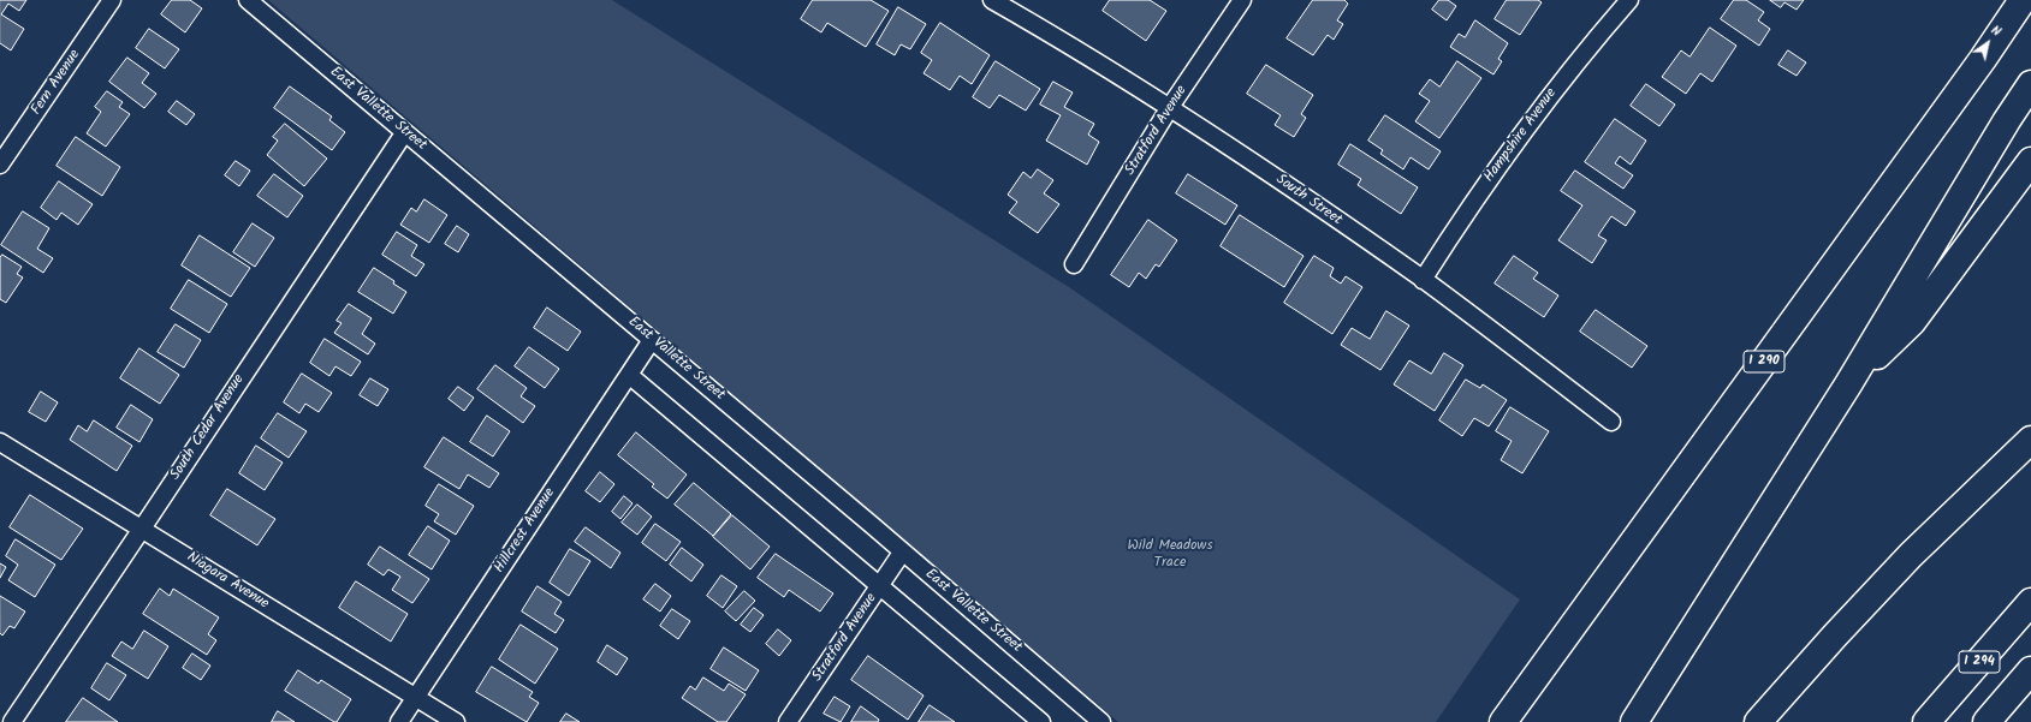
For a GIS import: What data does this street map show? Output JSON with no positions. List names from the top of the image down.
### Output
{
  "streets": {
    "highway": ["I 290", "I 294"],
    "street": [
      "Fern Avenue",
      "East Vallette Street",
      "Stratford Avenue",
      "Hampshire Avenue",
      "South Street",
      "South Cedar Avenue",
      "Hillcrest Avenue",
      "Niagara Avenue"
    ]
  },
  "crossings": [
    ["East Vallette Street", "Stratford Avenue"],
    ["East Vallette Street", "South Cedar Avenue"],
    ["East Vallette Street", "Hillcrest Avenue"],
    ["Stratford Avenue", "South Street"],
    ["Hampshire Avenue", "South Street"],
    ["South Cedar Avenue", "Niagara Avenue"],
    ["Hillcrest Avenue", "Niagara Avenue"]
  ],
  "parks": ["Wild Meadows Trace"],
  "north": "top right"
}
